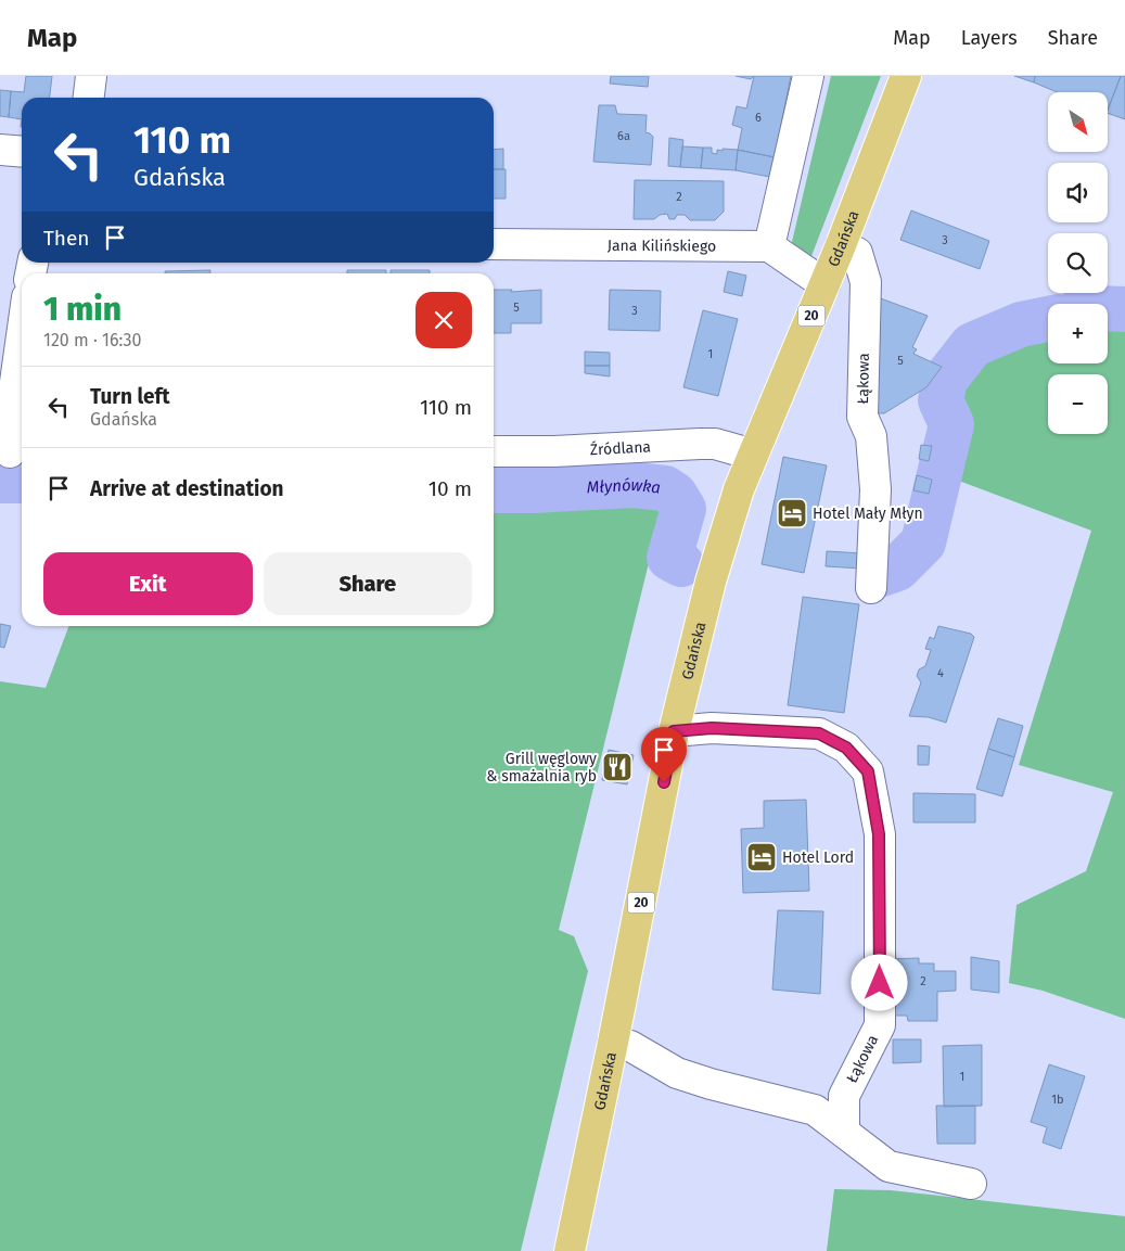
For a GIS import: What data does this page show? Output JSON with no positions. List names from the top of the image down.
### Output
{
  "streets": {
    "main road": ["Gdańska", "20"],
    "street": ["Jana Kilińskiego", "Łąkowa", "Źródlana"]
  },
  "crossings": [
    ["Gdańska", "Łąkowa"],
    ["Gdańska", "Źródlana"]
  ],
  "water": ["Młynówka"],
  "places": {
    "hotel": ["Hotel Mały Młyn", "Hotel Lord"],
    "restaurant": ["Grill węglowy & smażalnia ryb"]
  },
  "house_numbers": [
    "6",
    "6a",
    "2",
    "3",
    "5",
    "3",
    "1",
    "5",
    "4",
    "2",
    "1",
    "1b"
  ],
  "north": "bottom right",
  "page": {
    "header": "Map",
    "nav": ["Map", "Layers", "Share"],
    "map_buttons": ["+", "−"],
    "turn": ["110 m", "Gdańska"],
    "then": "Then",
    "heading": ["1 min", "120 m · 16:30"],
    "list": [
      {
        "name": "Turn left",
        "note": "Gdańska",
        "value": "110 m"
      },
      {
        "name": "Arrive at destination",
        "value": "10 m"
      }
    ],
    "buttons": ["Exit", "Share"]
  }
}
